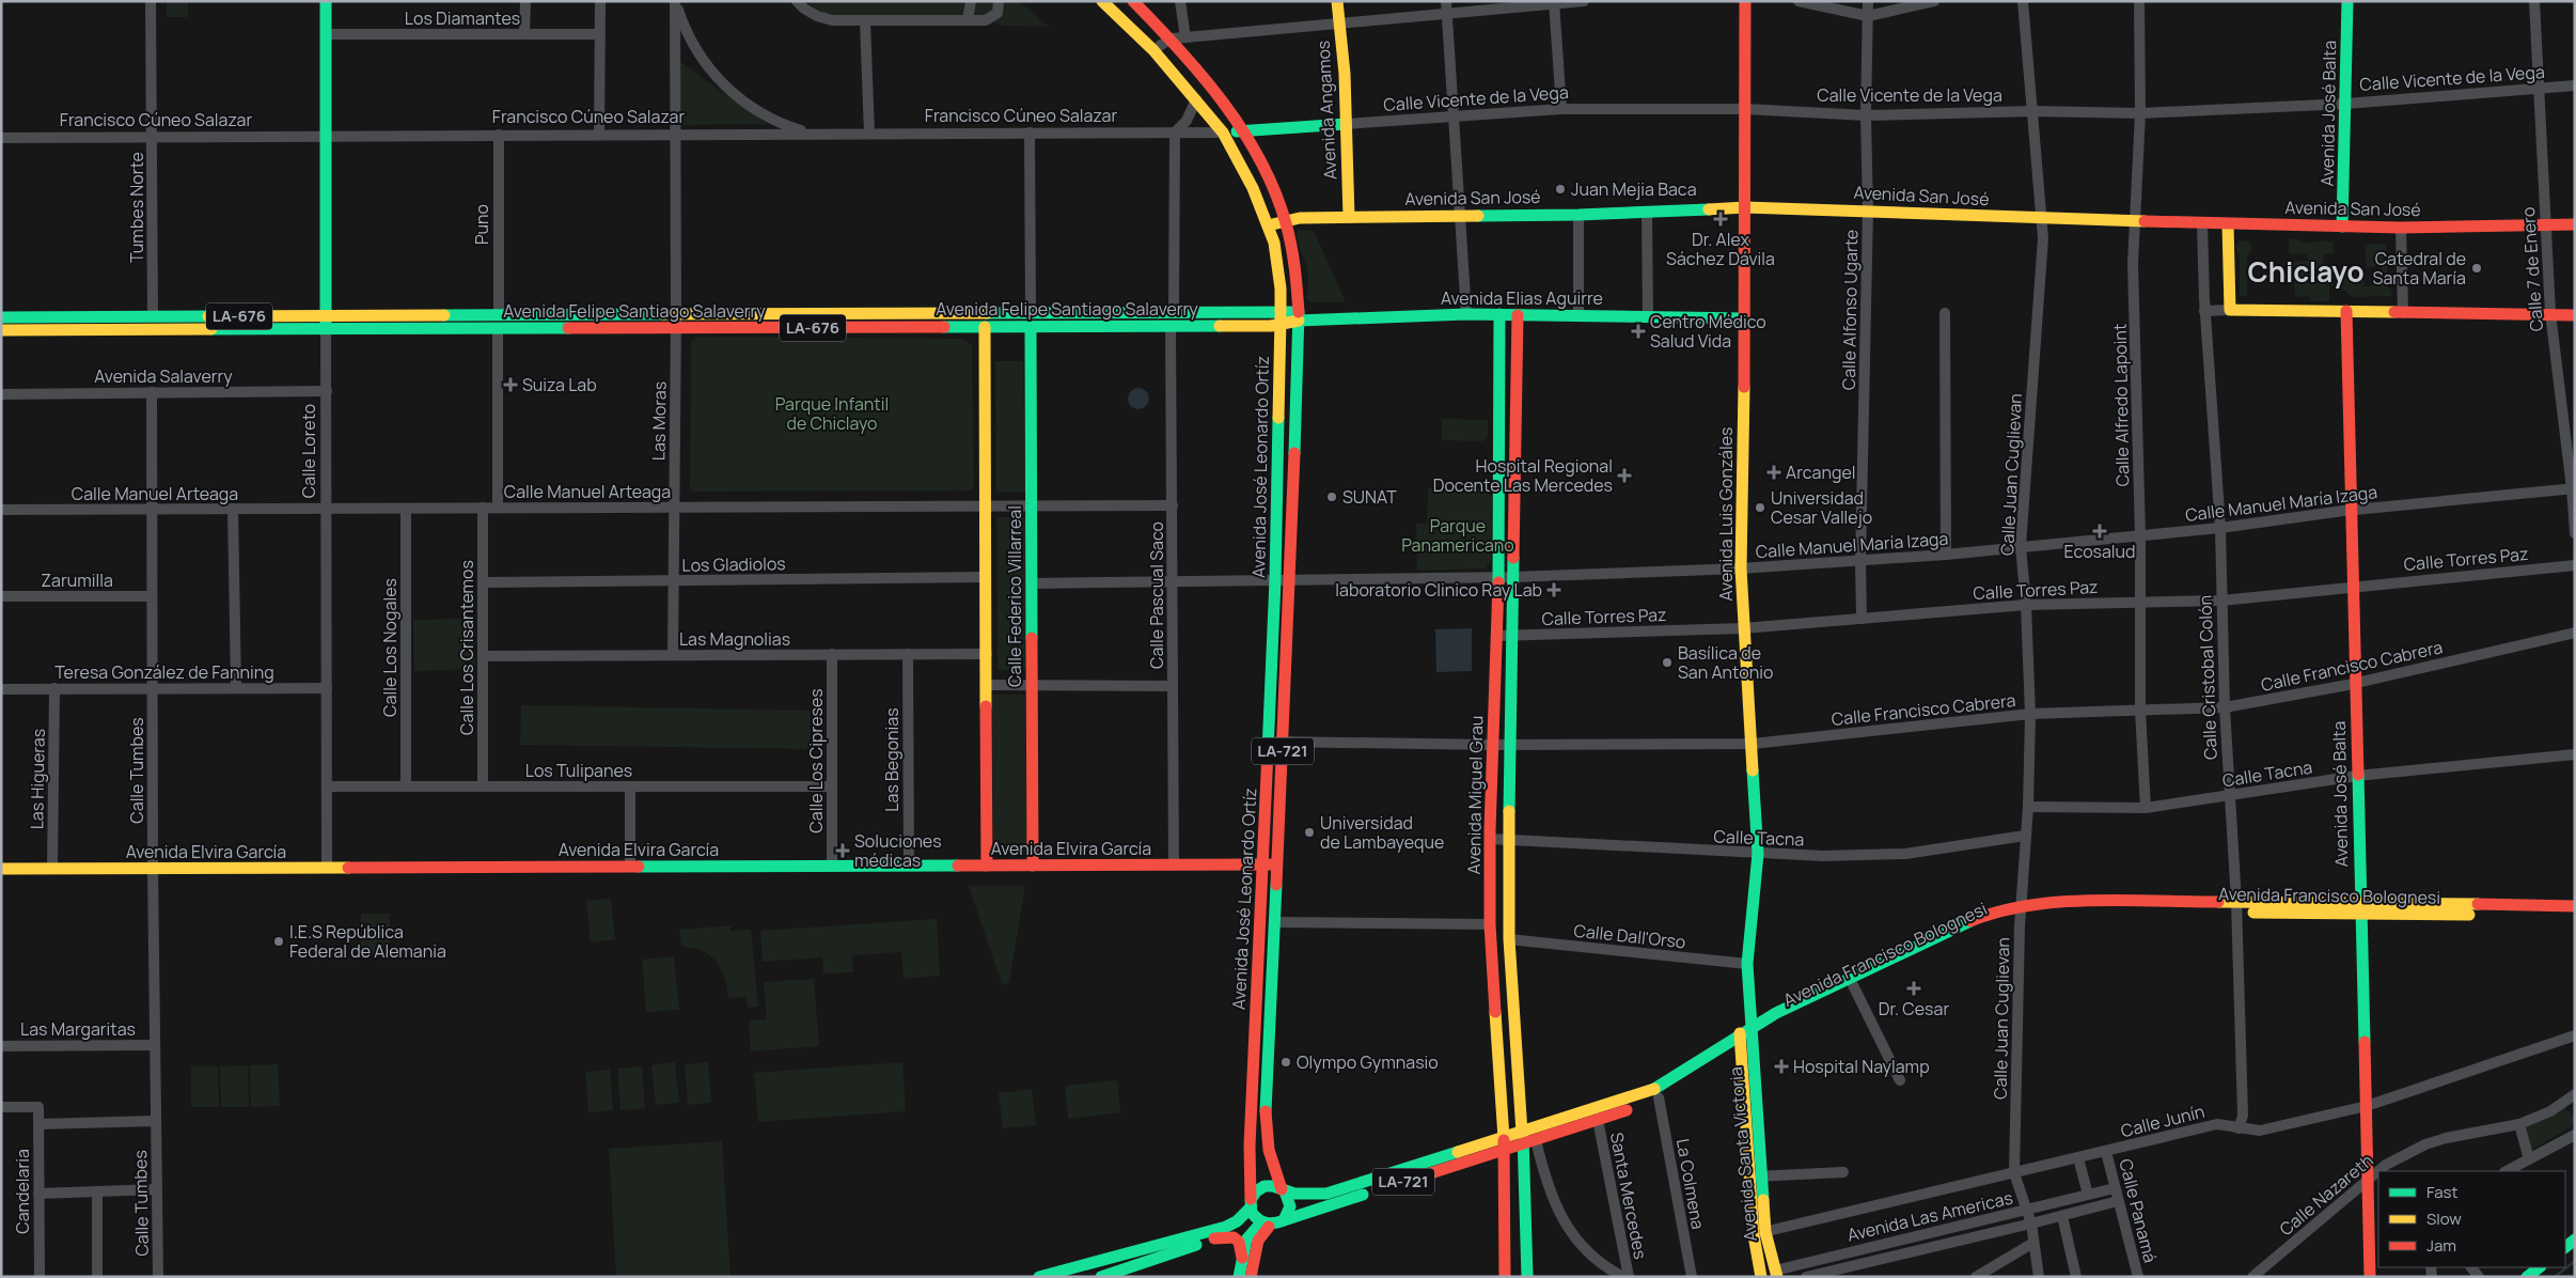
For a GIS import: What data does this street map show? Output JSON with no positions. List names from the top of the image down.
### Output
{
  "streets": {
    "main road": [
      "Calle Vicente de la Vega",
      "Avenida Angamos",
      "Avenida José Balta",
      "Francisco Cúneo Salazar",
      "Avenida San José",
      "Avenida Elias Aguirre",
      "Avenida Felipe Santiago Salaverry",
      "LA-676",
      "Calle Loreto",
      "Avenida José Leonardo Ortíz",
      "Avenida Luis Gonzáles",
      "Calle Federico Villarreal",
      "LA-721",
      "Avenida Miguel Grau",
      "Avenida Elvira García",
      "Avenida Francisco Bolognesi",
      "Avenida Santa Victoria",
      "Avenida Las Americas"
    ],
    "street": [
      "Los Diamantes",
      "Tumbes Norte",
      "Puno",
      "Calle 7 de Enero",
      "Calle Alfonso Ugarte",
      "Avenida Salaverry",
      "Calle Alfredo Lapoint",
      "Las Moras",
      "Calle Juan Cuglievan",
      "Calle Manuel Arteaga",
      "Calle Manuel María Izaga",
      "Calle Torres Paz",
      "Los Gladiolos",
      "Zarumilla",
      "Calle Pascual Saco",
      "Las Magnolias",
      "Calle Los Nogales",
      "Calle Los Crisantemos",
      "Calle Francisco Cabrera",
      "Teresa González de Fanning",
      "Calle Cristobal Colón",
      "Las Begonias",
      "Calle Los Cipreses",
      "Calle Tumbes",
      "Los Tulipanes",
      "Calle Tacna",
      "Las Higueras",
      "Calle Dall'Orso",
      "Las Margaritas",
      "Calle Junín",
      "La Colmena",
      "Candelaria",
      "Calle Nazareth",
      "Santa Mercedes",
      "Calle Panamá"
    ]
  },
  "crossings": [
    ["Los Diamantes", "Calle Loreto"],
    ["Calle Vicente de la Vega", "Avenida Angamos"],
    ["Calle Vicente de la Vega", "Avenida José Balta"],
    ["Calle Vicente de la Vega", "Francisco Cúneo Salazar"],
    ["Calle Vicente de la Vega", "Calle 7 de Enero"],
    ["Calle Vicente de la Vega", "Calle Alfonso Ugarte"],
    ["Calle Vicente de la Vega", "Calle Alfredo Lapoint"],
    ["Calle Vicente de la Vega", "Calle Juan Cuglievan"],
    ["Calle Vicente de la Vega", "Avenida Luis Gonzáles"],
    ["Calle Vicente de la Vega", "LA-721"],
    ["Avenida Angamos", "Avenida San José"],
    ["Avenida José Balta", "Avenida San José"],
    ["Avenida José Balta", "Calle Manuel María Izaga"],
    ["Avenida José Balta", "Calle Torres Paz"],
    ["Avenida José Balta", "Calle Francisco Cabrera"],
    ["Avenida José Balta", "Calle Tacna"],
    ["Avenida José Balta", "Avenida Francisco Bolognesi"],
    ["Avenida José Balta", "Calle Junín"],
    ["Avenida José Balta", "Calle Nazareth"],
    ["Francisco Cúneo Salazar", "Tumbes Norte"],
    ["Francisco Cúneo Salazar", "Puno"],
    ["Francisco Cúneo Salazar", "Las Moras"],
    ["Francisco Cúneo Salazar", "Calle Loreto"],
    ["Francisco Cúneo Salazar", "Calle Pascual Saco"],
    ["Francisco Cúneo Salazar", "LA-721"],
    ["Avenida San José", "Calle 7 de Enero"],
    ["Avenida San José", "Calle Alfonso Ugarte"],
    ["Avenida San José", "Calle Alfredo Lapoint"],
    ["Avenida San José", "Calle Juan Cuglievan"],
    ["Avenida San José", "Avenida Luis Gonzáles"],
    ["Avenida San José", "Calle Cristobal Colón"],
    ["Avenida San José", "LA-721"],
    ["Tumbes Norte", "Avenida Felipe Santiago Salaverry"],
    ["Puno", "Avenida Felipe Santiago Salaverry"],
    ["Calle 7 de Enero", "Calle Manuel María Izaga"],
    ["Avenida Elias Aguirre", "Avenida Felipe Santiago Salaverry"],
    ["Avenida Elias Aguirre", "Avenida José Leonardo Ortíz"],
    ["Avenida Elias Aguirre", "Avenida Luis Gonzáles"],
    ["Avenida Elias Aguirre", "LA-721"],
    ["Avenida Elias Aguirre", "Avenida Miguel Grau"],
    ["Avenida Felipe Santiago Salaverry", "Las Moras"],
    ["Avenida Felipe Santiago Salaverry", "Calle Loreto"],
    ["Avenida Felipe Santiago Salaverry", "Avenida José Leonardo Ortíz"],
    ["Avenida Felipe Santiago Salaverry", "Calle Pascual Saco"],
    ["Avenida Felipe Santiago Salaverry", "Calle Federico Villarreal"],
    ["Avenida Felipe Santiago Salaverry", "LA-721"],
    ["Calle Alfonso Ugarte", "Calle Manuel María Izaga"],
    ["Calle Alfonso Ugarte", "Calle Torres Paz"],
    ["Avenida Salaverry", "Calle Loreto"],
    ["Avenida Salaverry", "Calle Tumbes"],
    ["Calle Alfredo Lapoint", "Calle Manuel María Izaga"],
    ["Calle Alfredo Lapoint", "Calle Torres Paz"],
    ["Calle Alfredo Lapoint", "Calle Francisco Cabrera"],
    ["Calle Alfredo Lapoint", "Calle Tacna"],
    ["Las Moras", "Calle Manuel Arteaga"],
    ["Las Moras", "Los Gladiolos"],
    ["Las Moras", "Las Magnolias"],
    ["Calle Loreto", "Calle Manuel Arteaga"],
    ["Calle Loreto", "Teresa González de Fanning"],
    ["Calle Loreto", "Los Tulipanes"],
    ["Calle Loreto", "Avenida Elvira García"],
    ["Avenida José Leonardo Ortíz", "Calle Manuel María Izaga"],
    ["Avenida José Leonardo Ortíz", "Calle Francisco Cabrera"],
    ["Avenida José Leonardo Ortíz", "LA-721"],
    ["Avenida José Leonardo Ortíz", "Avenida Elvira García"],
    ["Avenida José Leonardo Ortíz", "Avenida Francisco Bolognesi"],
    ["Calle Juan Cuglievan", "Calle Manuel María Izaga"],
    ["Calle Juan Cuglievan", "Calle Torres Paz"],
    ["Calle Juan Cuglievan", "Calle Francisco Cabrera"],
    ["Calle Juan Cuglievan", "Calle Tacna"],
    ["Calle Juan Cuglievan", "Avenida Francisco Bolognesi"],
    ["Calle Juan Cuglievan", "Calle Junín"],
    ["Calle Manuel Arteaga", "Calle Pascual Saco"],
    ["Calle Manuel Arteaga", "Calle Federico Villarreal"],
    ["Calle Manuel Arteaga", "Calle Los Nogales"],
    ["Calle Manuel Arteaga", "Calle Los Crisantemos"],
    ["Calle Manuel Arteaga", "Calle Tumbes"],
    ["Calle Manuel María Izaga", "Avenida Luis Gonzáles"],
    ["Calle Manuel María Izaga", "Calle Pascual Saco"],
    ["Calle Manuel María Izaga", "Calle Federico Villarreal"],
    ["Calle Manuel María Izaga", "Calle Cristobal Colón"],
    ["Calle Manuel María Izaga", "Avenida Miguel Grau"],
    ["Avenida Luis Gonzáles", "Calle Torres Paz"],
    ["Avenida Luis Gonzáles", "Calle Francisco Cabrera"],
    ["Avenida Luis Gonzáles", "Calle Tacna"],
    ["Avenida Luis Gonzáles", "Avenida Francisco Bolognesi"],
    ["Avenida Luis Gonzáles", "Calle Dall'Orso"],
    ["Avenida Luis Gonzáles", "Avenida Santa Victoria"],
    ["Calle Torres Paz", "Calle Cristobal Colón"],
    ["Calle Torres Paz", "Avenida Miguel Grau"],
    ["Los Gladiolos", "Calle Federico Villarreal"],
    ["Los Gladiolos", "Calle Los Crisantemos"],
    ["Zarumilla", "Calle Tumbes"],
    ["Calle Pascual Saco", "Avenida Elvira García"],
    ["Calle Federico Villarreal", "Las Magnolias"],
    ["Calle Federico Villarreal", "Avenida Elvira García"],
    ["Las Magnolias", "Calle Los Crisantemos"],
    ["Las Magnolias", "Las Begonias"],
    ["Las Magnolias", "Calle Los Cipreses"],
    ["Calle Los Nogales", "Los Tulipanes"],
    ["Calle Los Crisantemos", "Los Tulipanes"],
    ["Calle Francisco Cabrera", "Calle Cristobal Colón"],
    ["Calle Francisco Cabrera", "Avenida Miguel Grau"],
    ["Teresa González de Fanning", "Calle Tumbes"],
    ["Teresa González de Fanning", "Las Higueras"],
    ["Calle Cristobal Colón", "Calle Tacna"],
    ["Calle Cristobal Colón", "Avenida Francisco Bolognesi"],
    ["Calle Cristobal Colón", "Calle Junín"],
    ["LA-721", "Avenida Francisco Bolognesi"],
    ["Las Begonias", "Avenida Elvira García"],
    ["Calle Los Cipreses", "Los Tulipanes"],
    ["Calle Los Cipreses", "Avenida Elvira García"],
    ["Calle Tumbes", "Avenida Elvira García"],
    ["Calle Tumbes", "Las Margaritas"],
    ["Calle Tacna", "Avenida Miguel Grau"],
    ["Las Higueras", "Avenida Elvira García"],
    ["Avenida Miguel Grau", "Avenida Francisco Bolognesi"],
    ["Avenida Miguel Grau", "Calle Dall'Orso"],
    ["Avenida Francisco Bolognesi", "Avenida Santa Victoria"],
    ["Avenida Francisco Bolognesi", "La Colmena"],
    ["Avenida Francisco Bolognesi", "Santa Mercedes"],
    ["Calle Junín", "Avenida Santa Victoria"],
    ["Calle Junín", "Calle Panamá"],
    ["Avenida Santa Victoria", "Avenida Las Americas"],
    ["Calle Panamá", "Avenida Las Americas"]
  ],
  "districts": ["Chiclayo"],
  "parks": ["Parque Infantil de Chiclayo", "Parque Panamericano"],
  "places": {
    "other": [
      "Juan Mejia Baca",
      "Catedral de Santa María",
      "SUNAT",
      "Universidad Cesar Vallejo",
      "Basílica de San Antonio",
      "Universidad de Lambayeque",
      "I.E.S República Federal de Alemania",
      "Olympo Gymnasio"
    ],
    "health": [
      "Dr. Alex Sáchez Dávila",
      "Centro Médico Salud Vida",
      "Suiza Lab",
      "Arcangel",
      "Hospital Regional Docente Las Mercedes",
      "Ecosalud",
      "laboratorio Clinico Ray Lab",
      "Soluciones médicas",
      "Dr. Cesar",
      "Hospital Naylamp"
    ]
  },
  "legend": ["Fast", "Slow", "Jam"]
}
